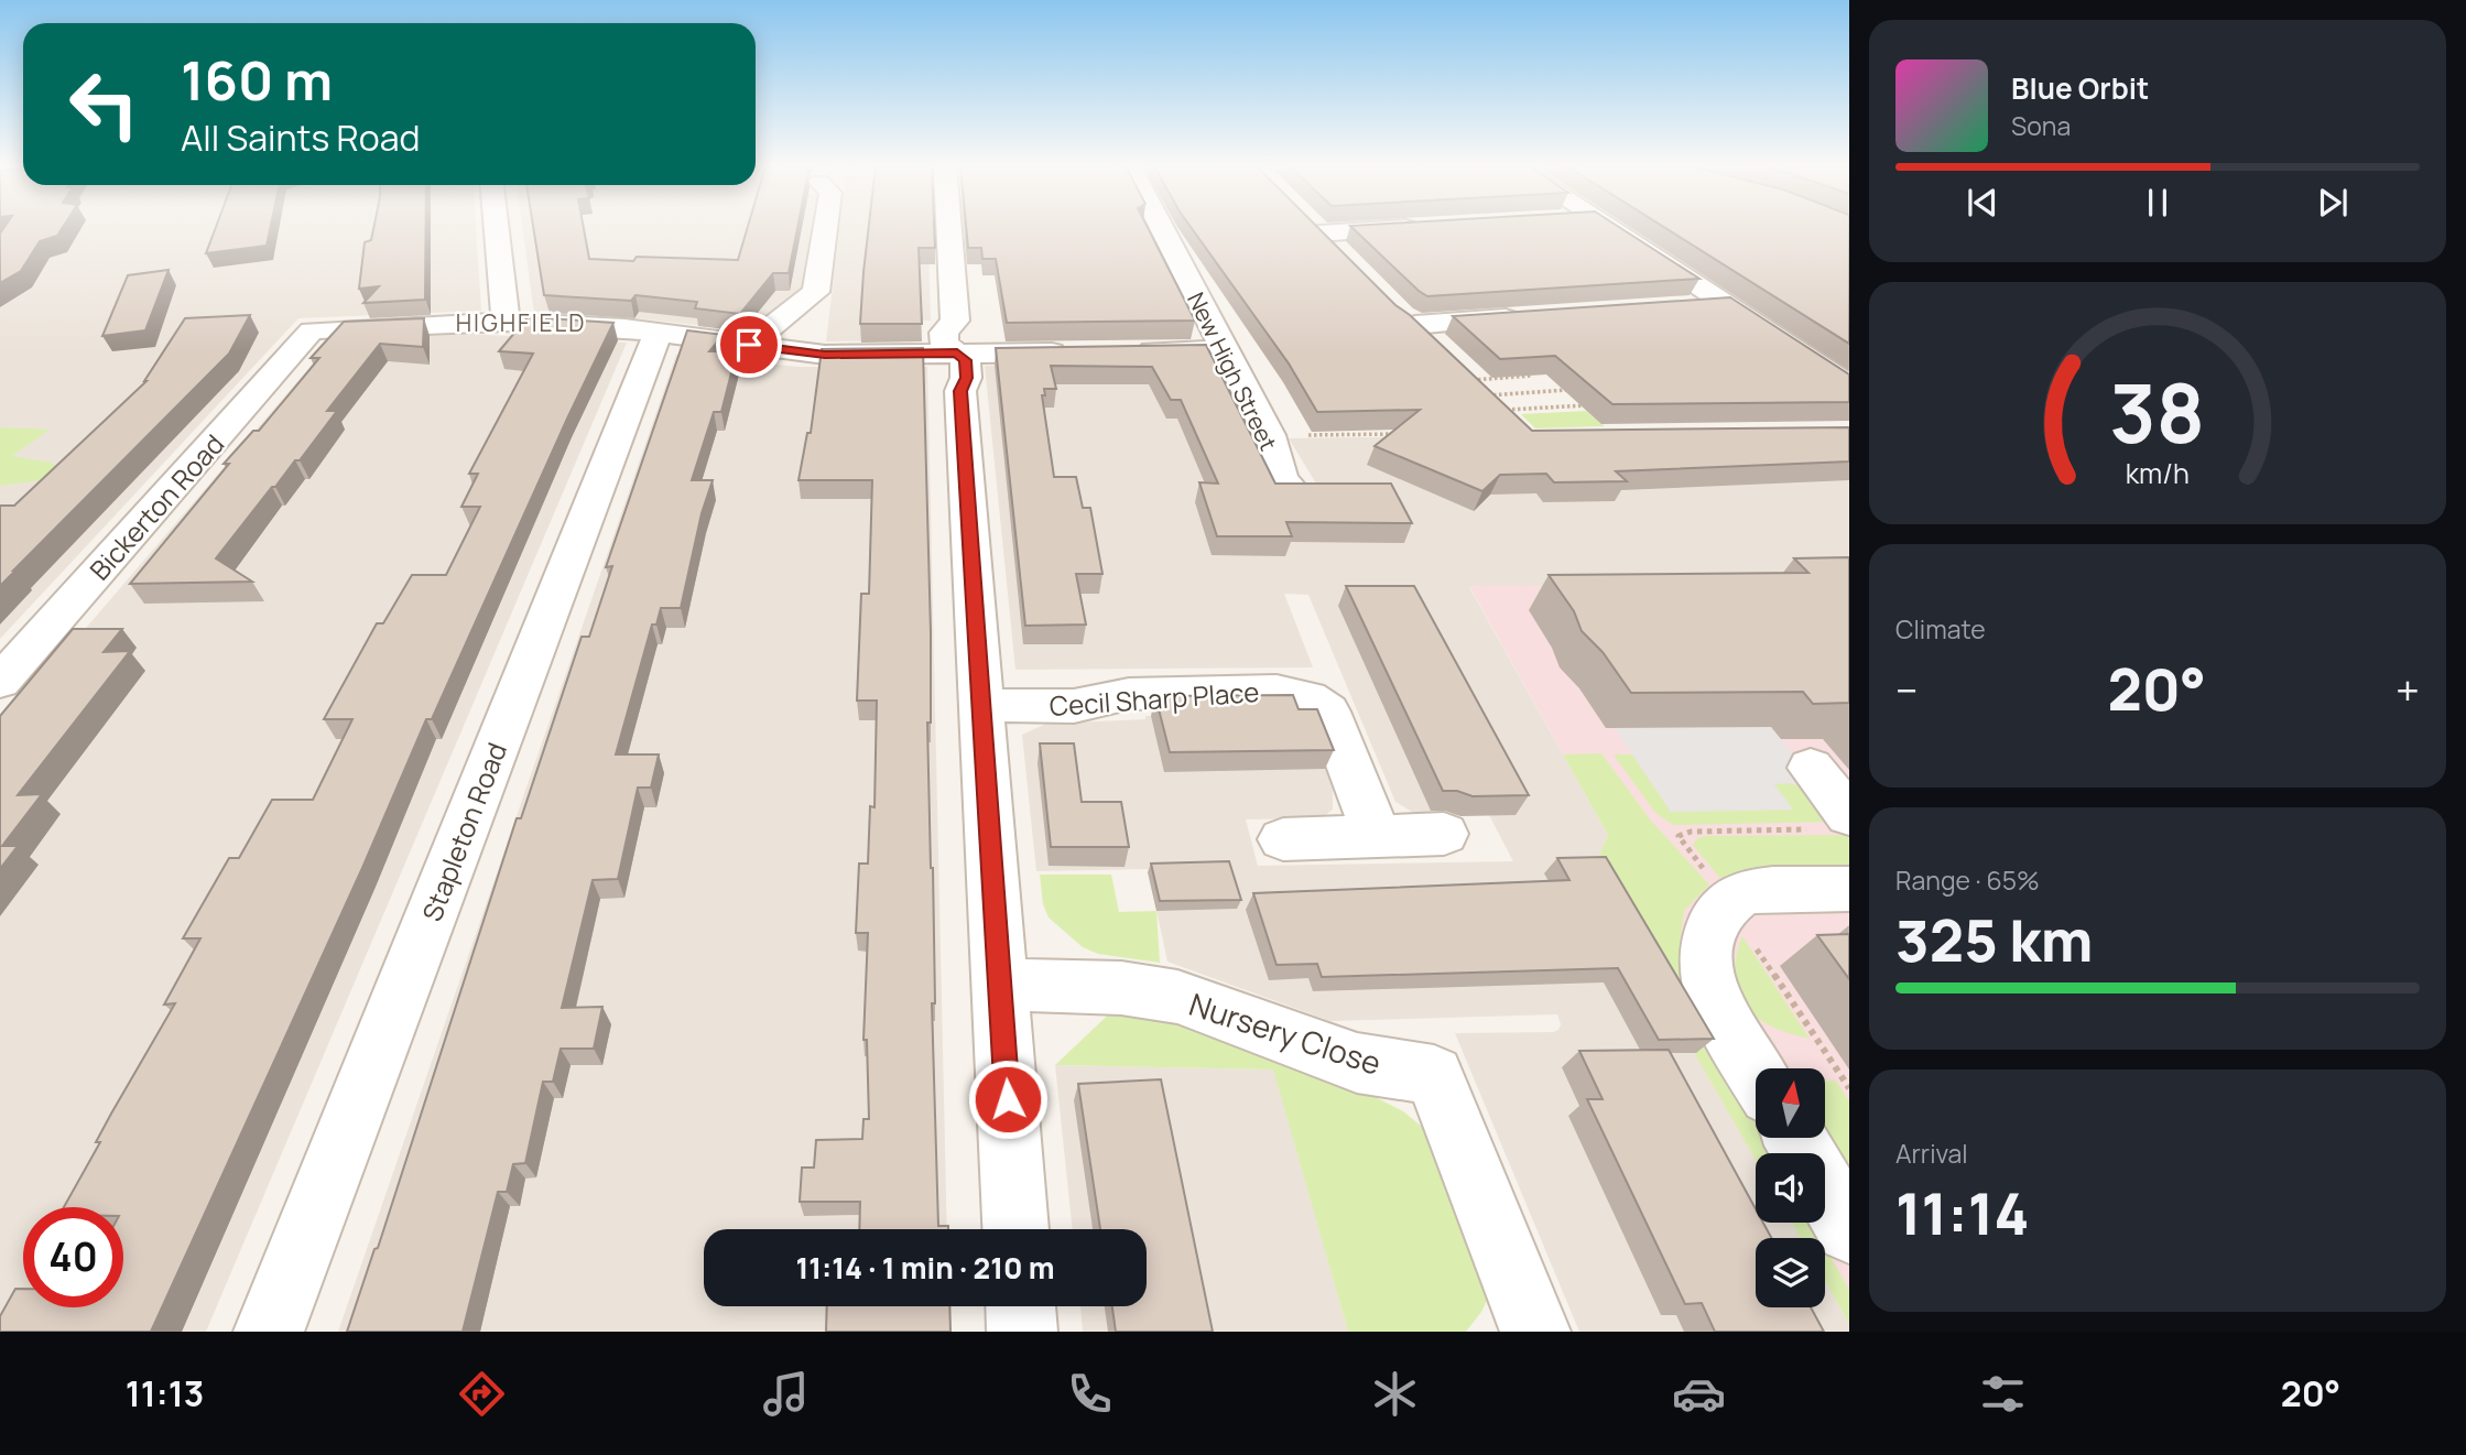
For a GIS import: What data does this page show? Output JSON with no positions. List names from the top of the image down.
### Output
{
  "streets": {
    "street": [
      "New High Street",
      "Bickerton Road",
      "Cecil Sharp Place",
      "Stapleton Road",
      "Nursery Close"
    ]
  },
  "districts": ["HIGHFIELD"],
  "north": "top",
  "page": {
    "turn": ["160 m", "All Saints Road"],
    "song": ["Blue Orbit", "Sona"],
    "tile": [
      "Climate",
      ["Range · 65%", "325 km"],
      ["Arrival", "11:14"]
    ],
    "heat": ["−", "20°", "+"],
    "limit": "40",
    "trip": "11:14 · 1 min · 210 m",
    "tabs": ["11:13", "20°"],
    "gauge": ["38", "km/h"]
  }
}
